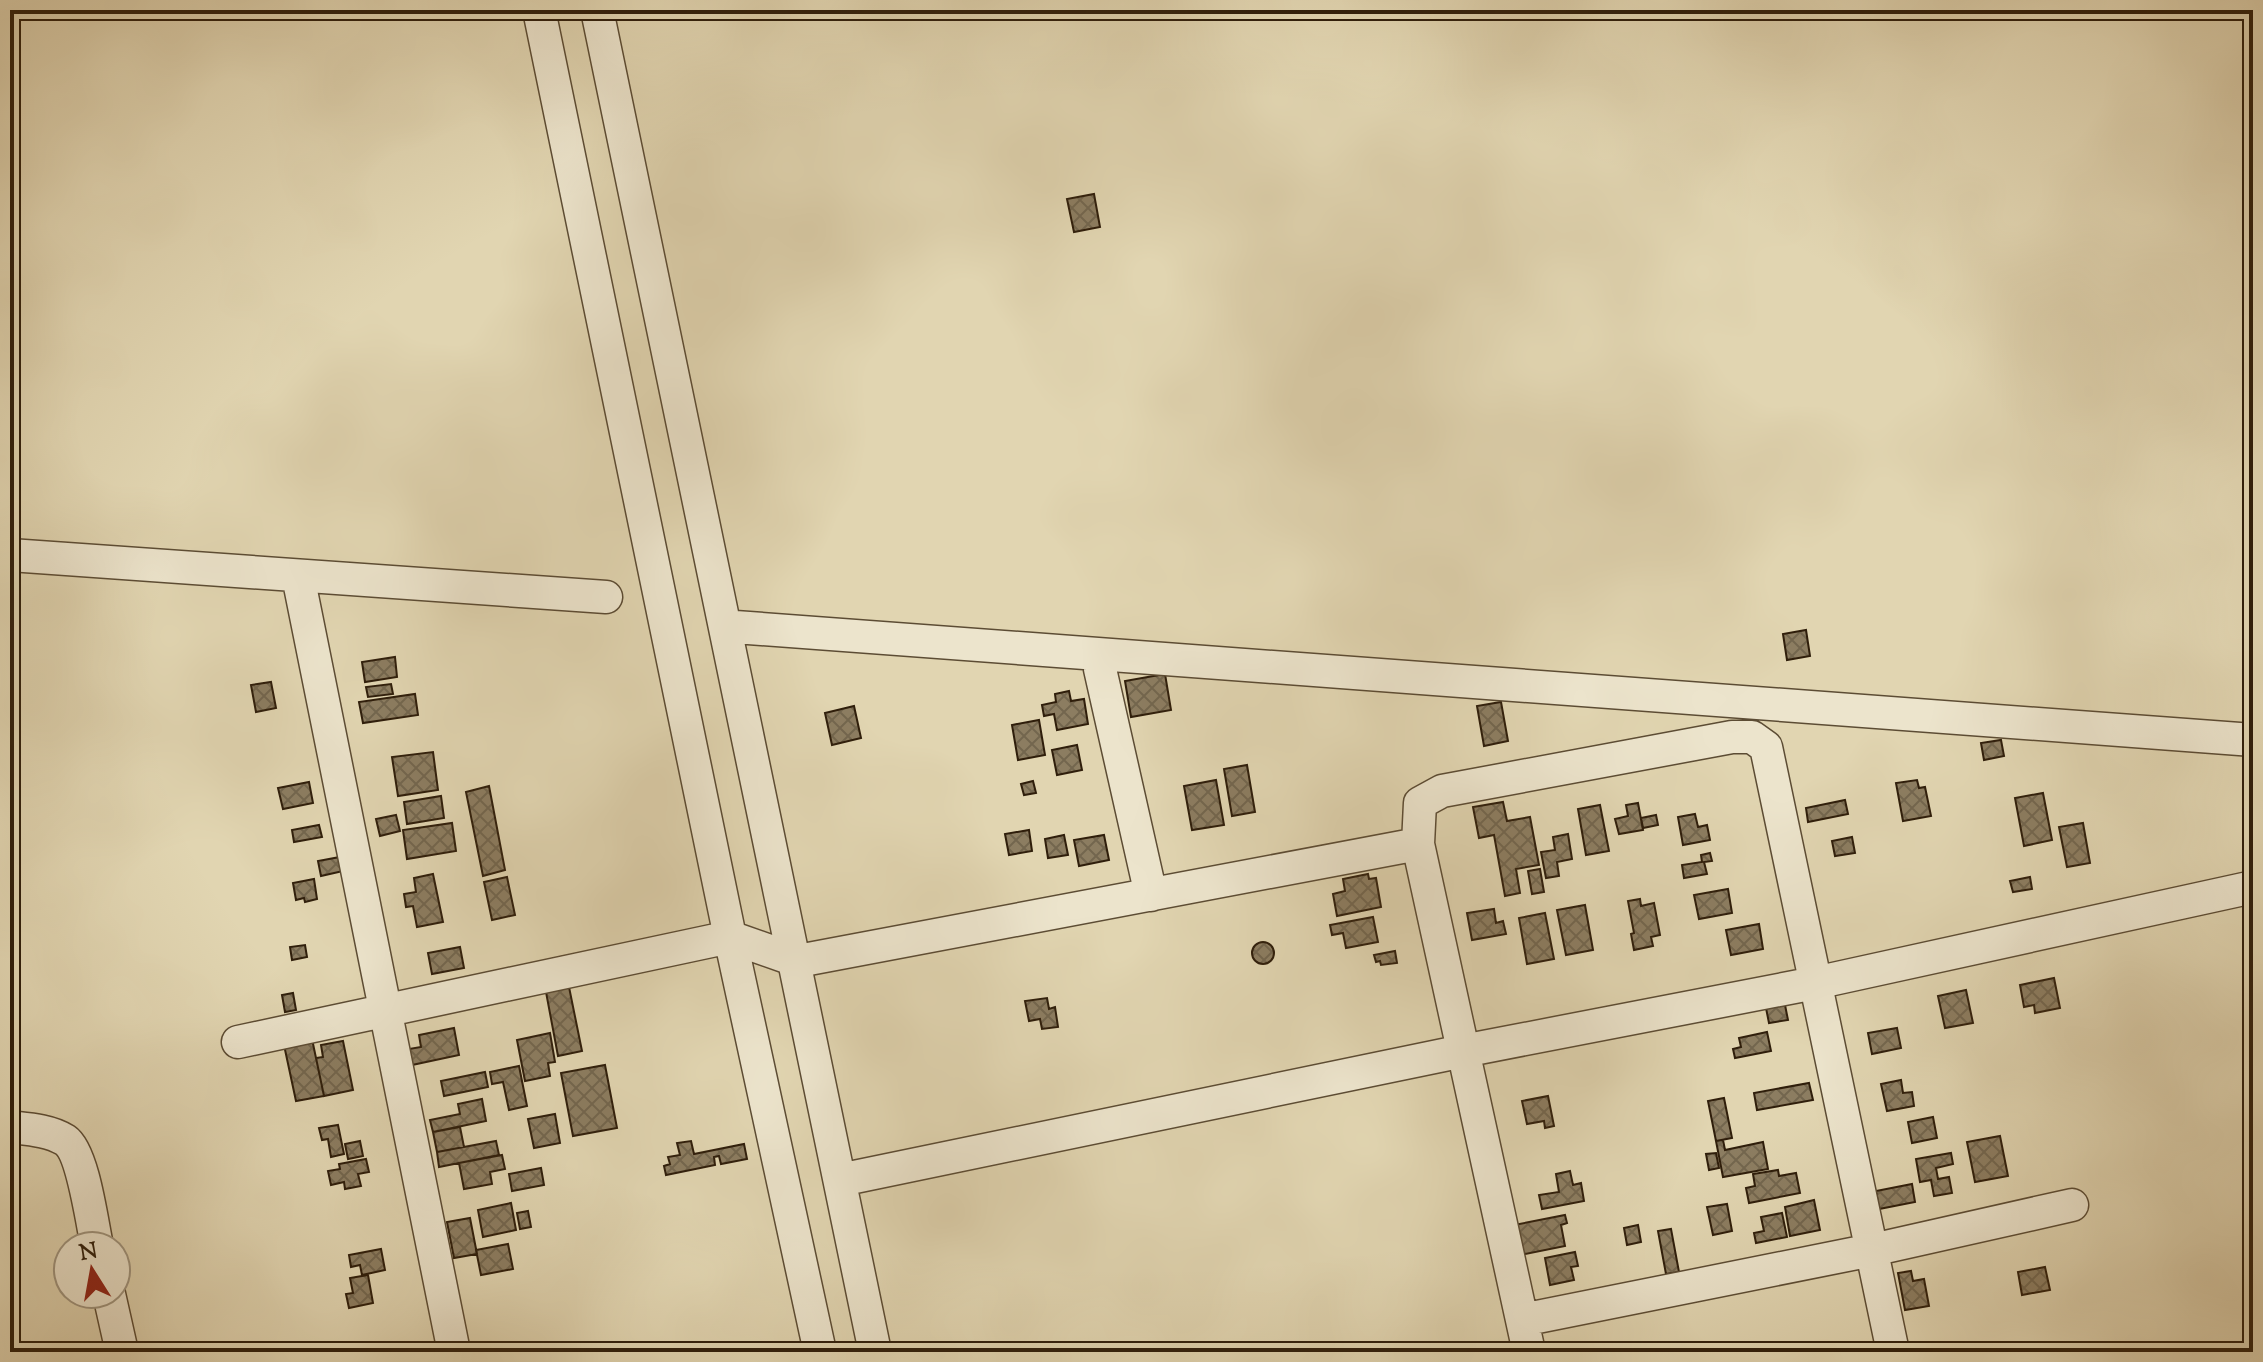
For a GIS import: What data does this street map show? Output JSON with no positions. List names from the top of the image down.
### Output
{
  "north": "top"
}
